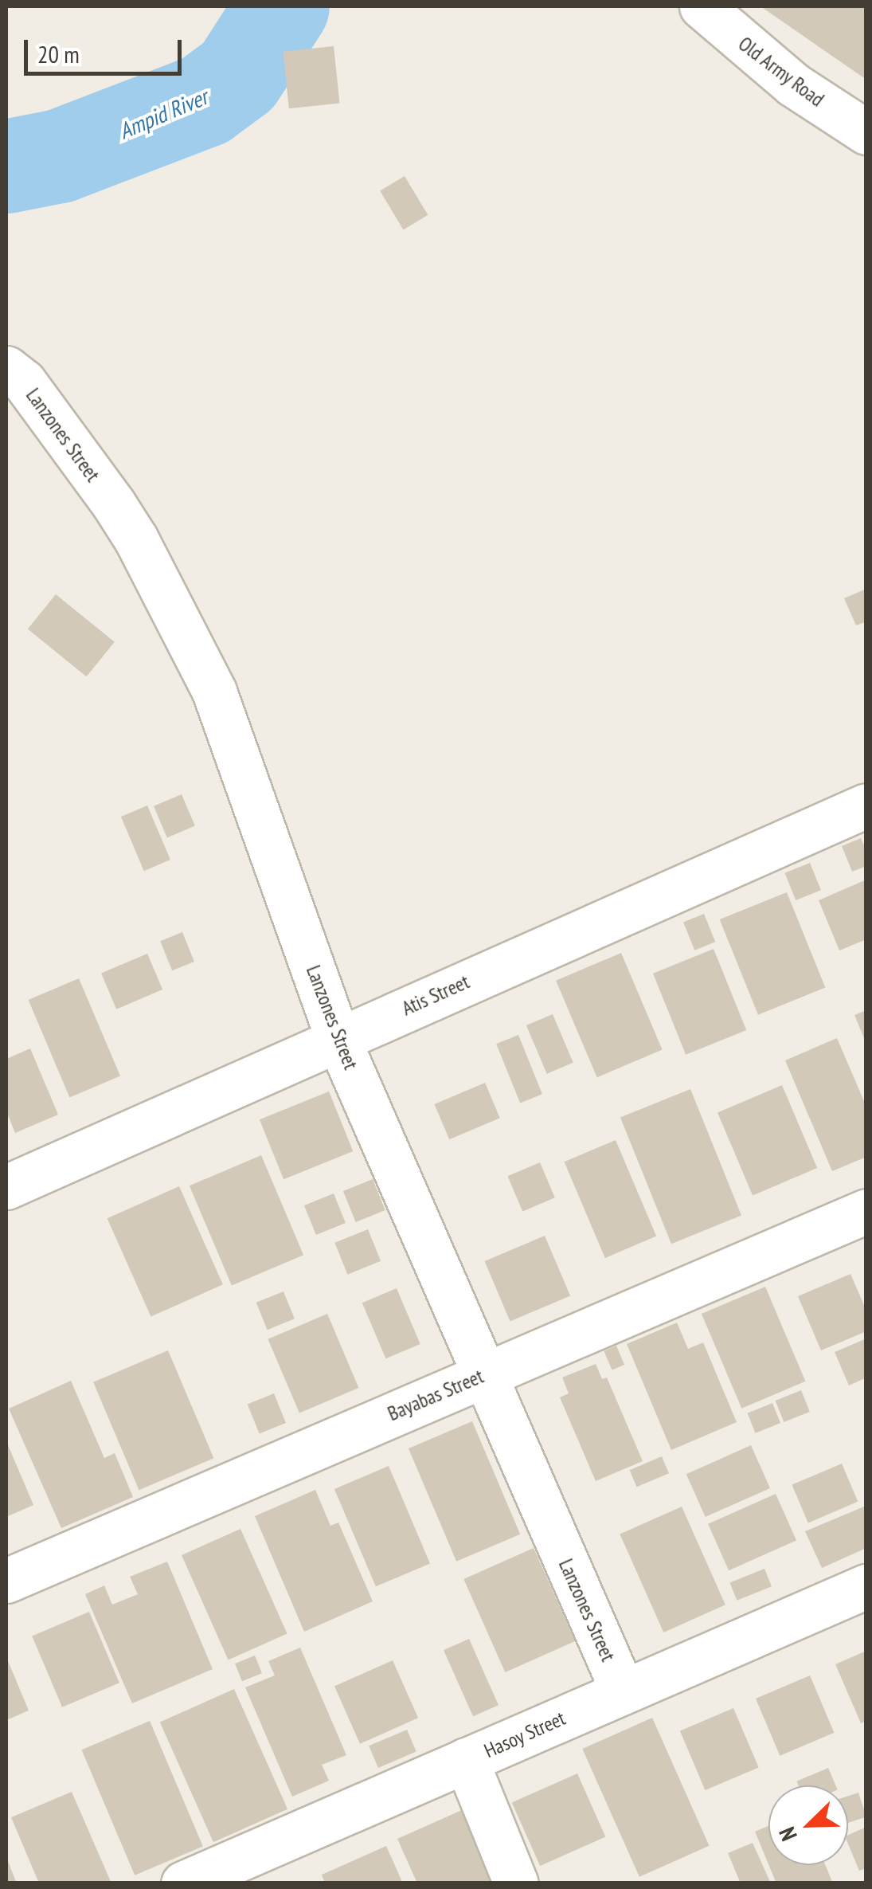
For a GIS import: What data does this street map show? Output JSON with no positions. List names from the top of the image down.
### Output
{
  "streets": {
    "street": [
      "Old Army Road",
      "Lanzones Street",
      "Atis Street",
      "Bayabas Street",
      "Hasoy Street"
    ]
  },
  "crossings": [
    ["Lanzones Street", "Atis Street"],
    ["Lanzones Street", "Bayabas Street"],
    ["Lanzones Street", "Hasoy Street"]
  ],
  "water": ["Ampid River"],
  "scale_bar": "20 m",
  "north": "bottom left"
}
